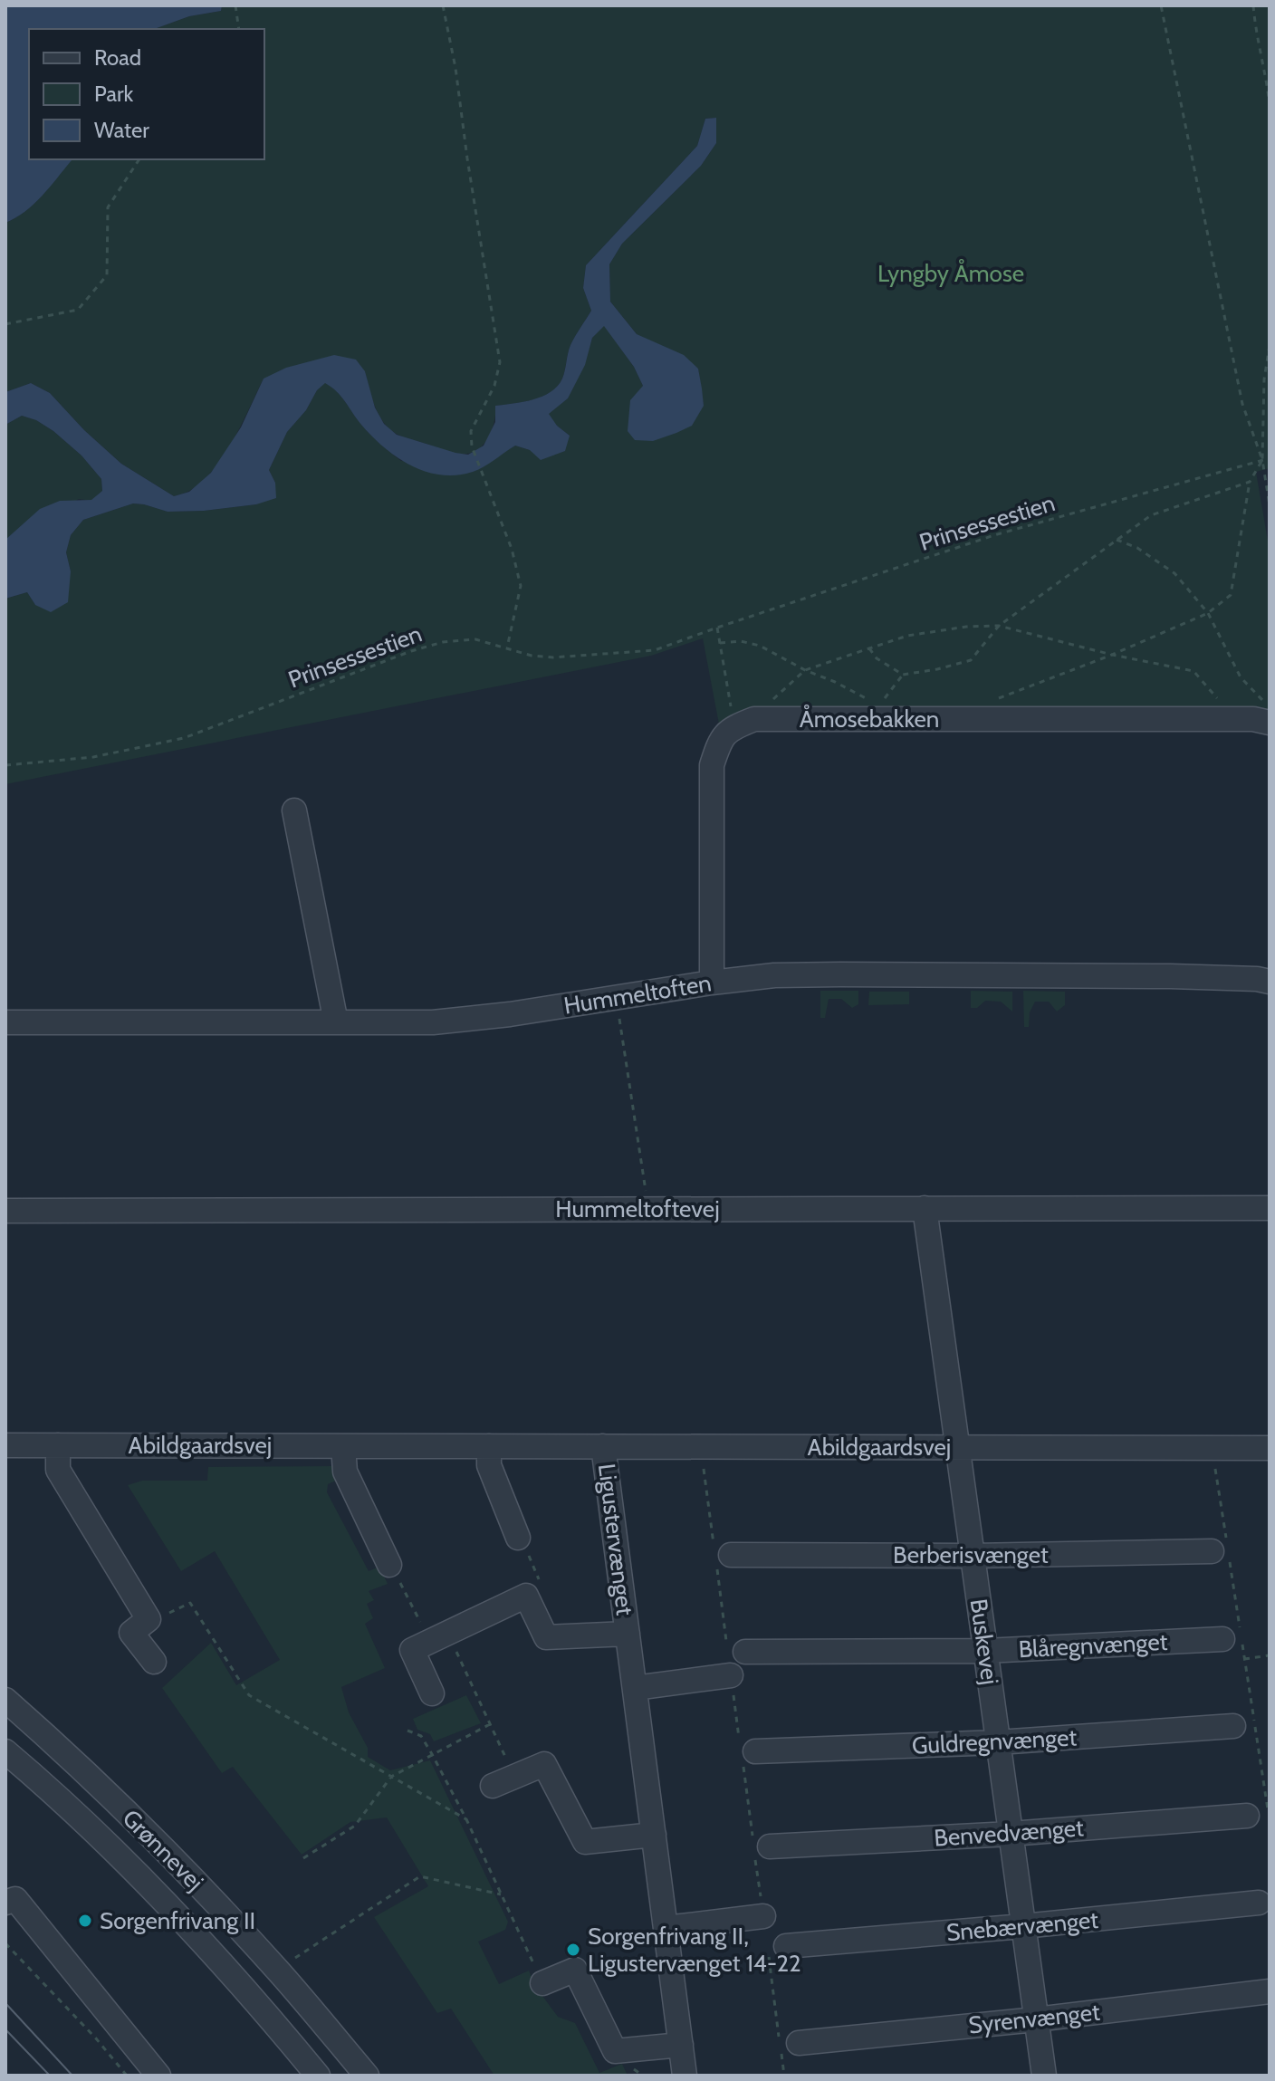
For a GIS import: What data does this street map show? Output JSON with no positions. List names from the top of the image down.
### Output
{
  "streets": {
    "street": [
      "Åmosebakken",
      "Hummeltoften",
      "Hummeltoftevej",
      "Abildgaardsvej",
      "Ligustervænget",
      "Berberisvænget",
      "Buskevej",
      "Blåregnvænget",
      "Guldregnvænget",
      "Benvedvænget",
      "Grønnevej",
      "Snebærvænget",
      "Syrenvænget"
    ],
    "path": ["Prinsessestien"]
  },
  "crossings": [
    ["Hummeltoftevej", "Buskevej"],
    ["Abildgaardsvej", "Ligustervænget"],
    ["Abildgaardsvej", "Buskevej"],
    ["Berberisvænget", "Buskevej"],
    ["Buskevej", "Blåregnvænget"],
    ["Buskevej", "Guldregnvænget"],
    ["Buskevej", "Benvedvænget"],
    ["Buskevej", "Snebærvænget"],
    ["Buskevej", "Syrenvænget"]
  ],
  "parks": ["Lyngby Åmose"],
  "places": ["Sorgenfrivang II", "Sorgenfrivang II, Ligustervænget 14-22"],
  "legend": ["Road", "Park", "Water"]
}
